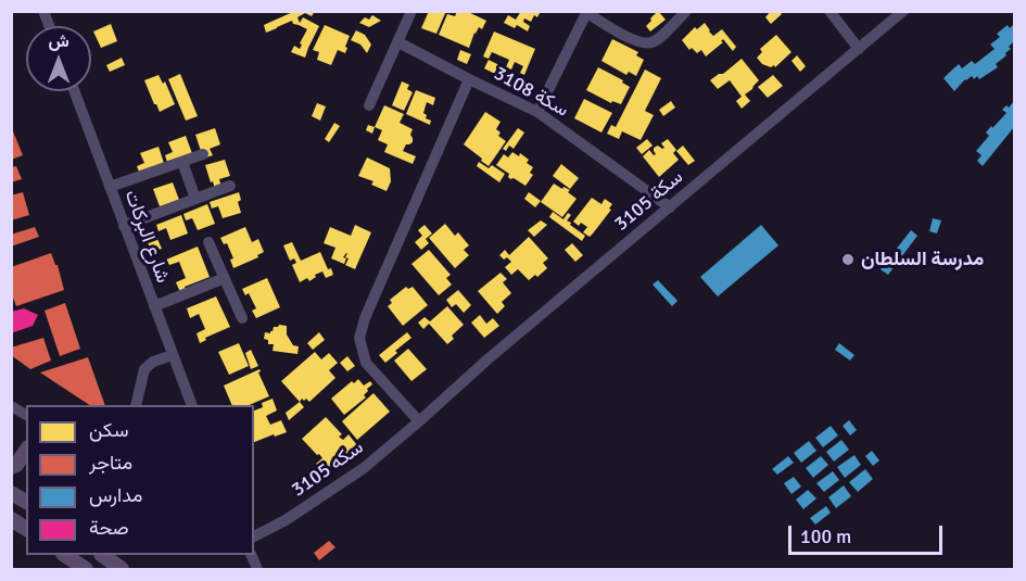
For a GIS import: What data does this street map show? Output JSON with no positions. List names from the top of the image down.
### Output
{
  "streets": {
    "street": [
      "سكة 3108",
      "سكة 3105",
      "شارع البركات",
      "سكه 3105"
    ]
  },
  "crossings": [
    ["سكة 3108", "سكة 3105"],
    ["سكة 3105", "سكه 3105"]
  ],
  "places": ["مدرسة السلطان"],
  "legend": [
    "سكن",
    "متاجر",
    "مدارس",
    "صحة"
  ],
  "scale_bar": "100 m",
  "north": "top"
}
